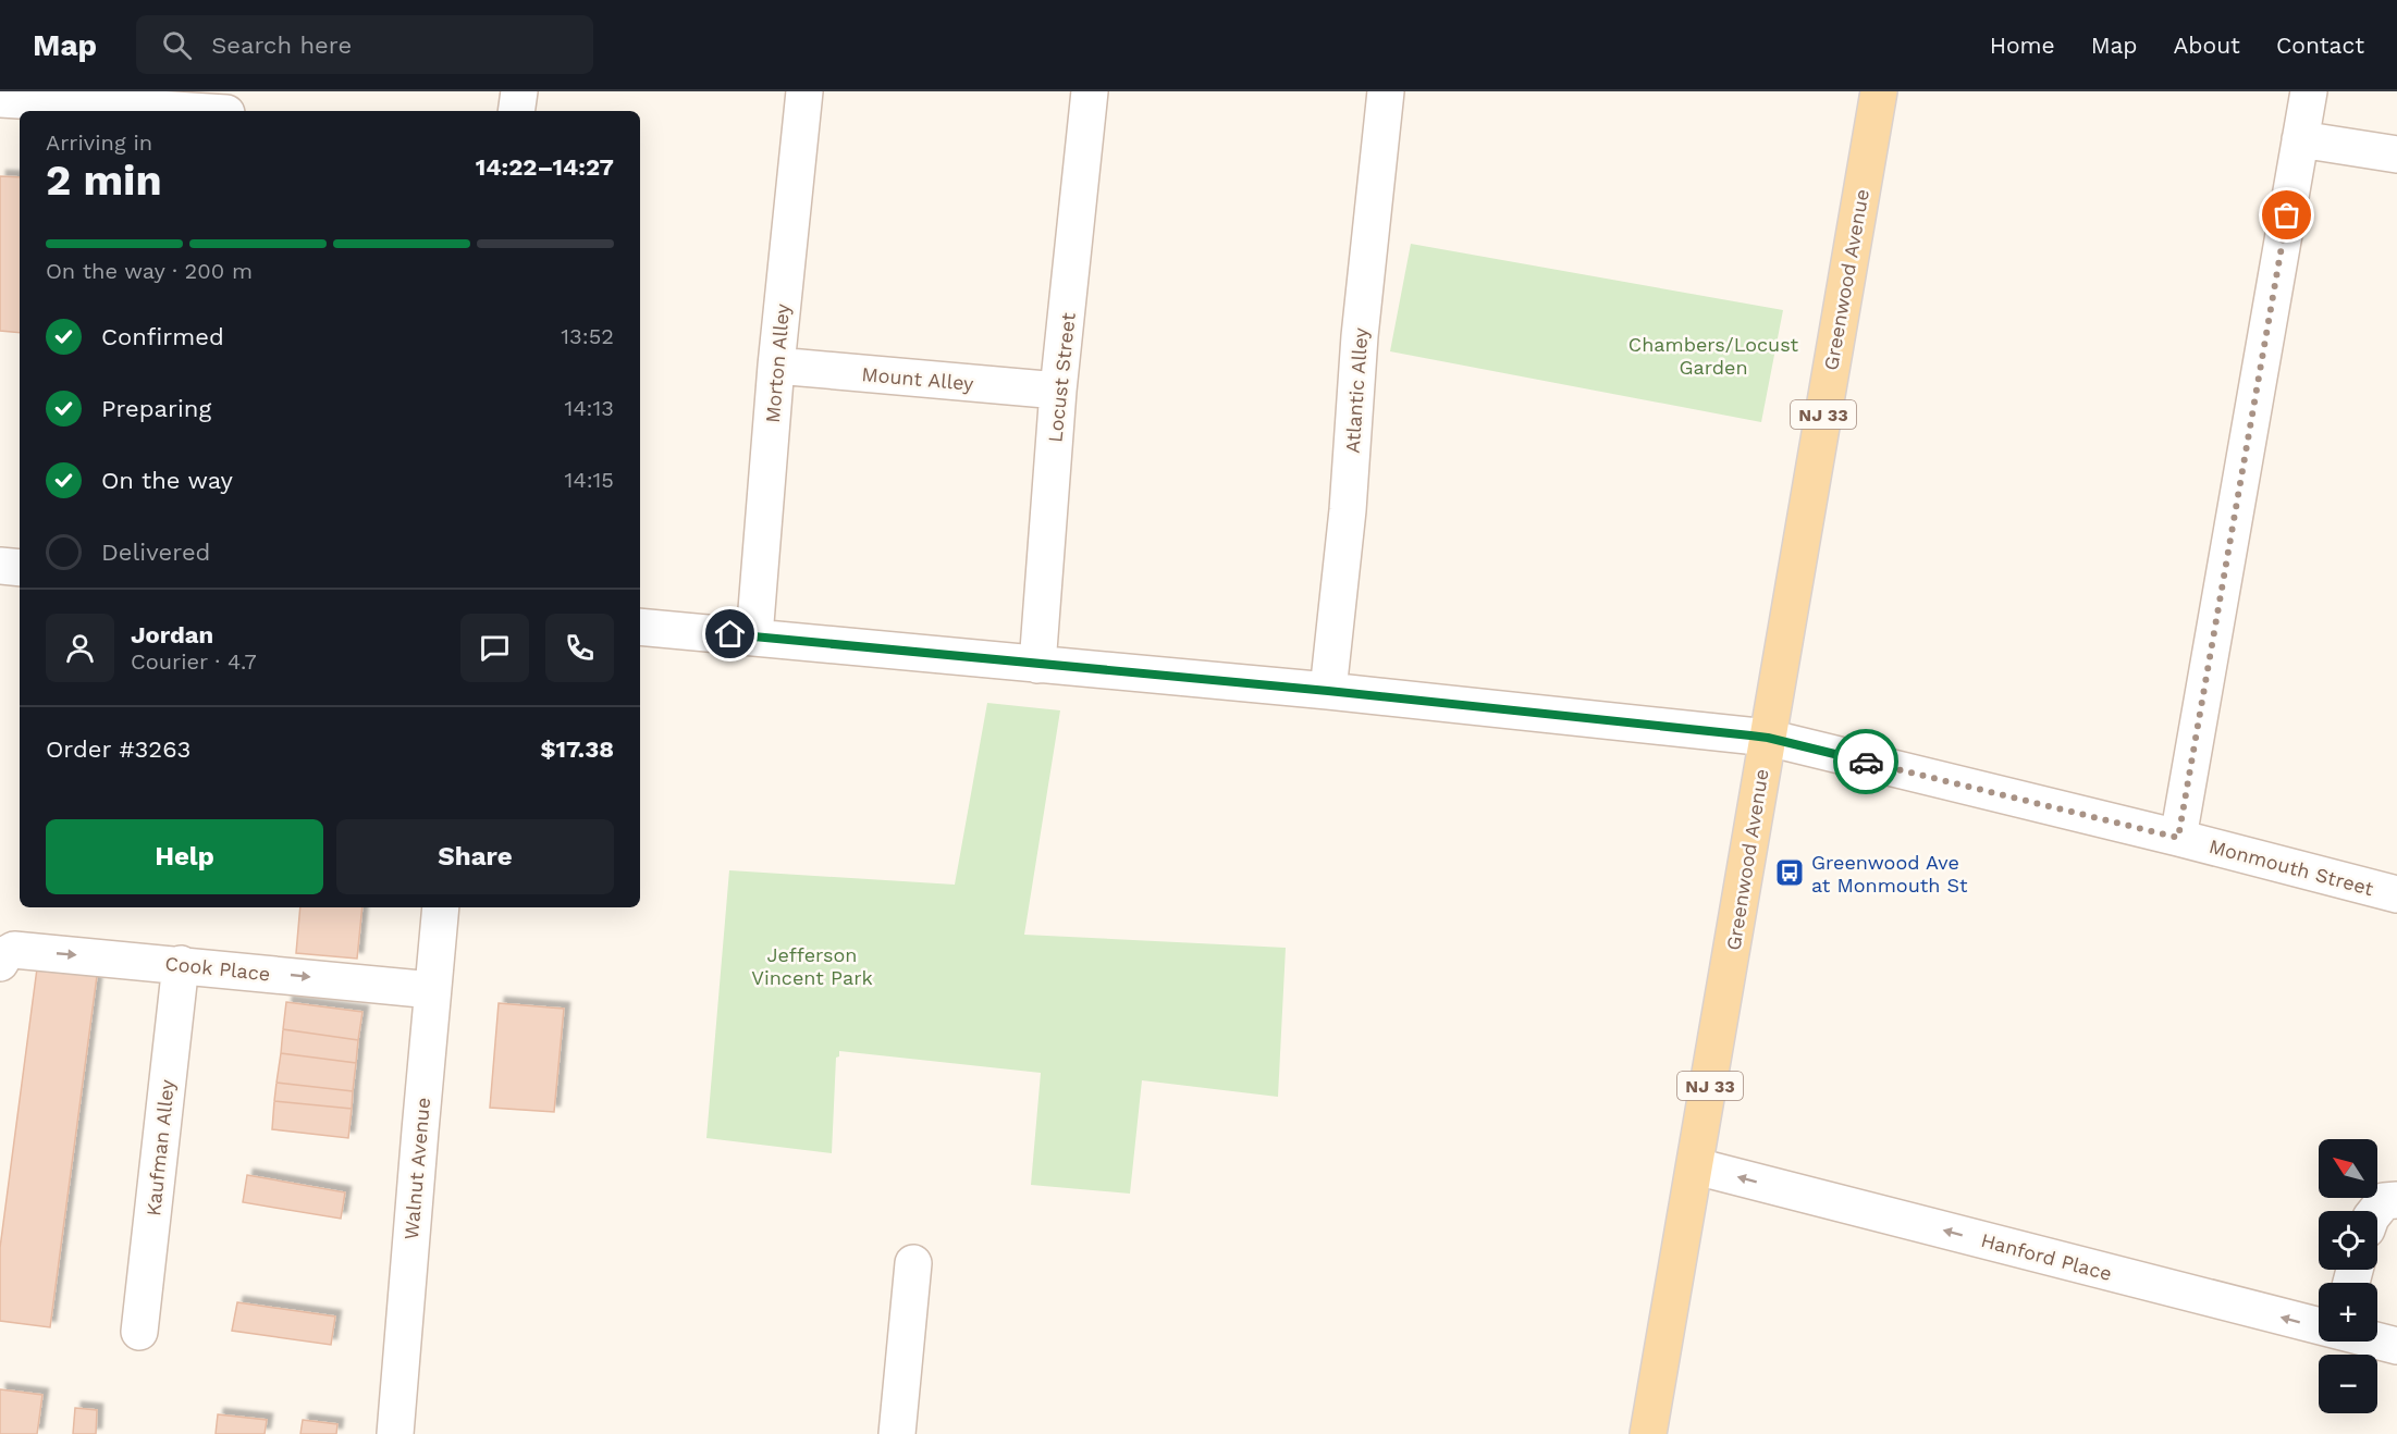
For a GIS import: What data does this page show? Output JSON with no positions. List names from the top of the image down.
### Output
{
  "streets": {
    "main road": ["Greenwood Avenue", "NJ 33"],
    "street": [
      "Morton Alley",
      "Locust Street",
      "Mount Alley",
      "Atlantic Alley",
      "Monmouth Street",
      "Cook Place",
      "Kaufman Alley",
      "Walnut Avenue",
      "Hanford Place"
    ]
  },
  "crossings": [
    ["Greenwood Avenue", "Monmouth Street"],
    ["Greenwood Avenue", "Hanford Place"],
    ["Morton Alley", "Mount Alley"],
    ["Morton Alley", "Monmouth Street"],
    ["Locust Street", "Mount Alley"],
    ["Locust Street", "Monmouth Street"],
    ["Atlantic Alley", "Monmouth Street"],
    ["Cook Place", "Kaufman Alley"],
    ["Cook Place", "Walnut Avenue"]
  ],
  "one_way": ["Cook Place", "Hanford Place"],
  "parks": ["Chambers/Locust Garden", "Jefferson Vincent Park"],
  "places": {
    "bus stop": ["Greenwood Ave at Monmouth St"]
  },
  "north": "top left",
  "page": {
    "header": "Map",
    "search": "Search here",
    "nav": [
      "Home",
      "Map",
      "About",
      "Contact"
    ],
    "heading": ["2 min", "Arriving in", "14:22–14:27"],
    "panel": [
      "Jordan",
      "Courier · 4.7",
      "Order #3263",
      "$17.38"
    ],
    "bar": "On the way · 200 m",
    "list": [
      ["Confirmed", "13:52"],
      ["Preparing", "14:13"],
      ["On the way", "14:15"],
      "Delivered"
    ],
    "buttons": ["Help", "Share"],
    "map_buttons": ["+", "−"]
  }
}
